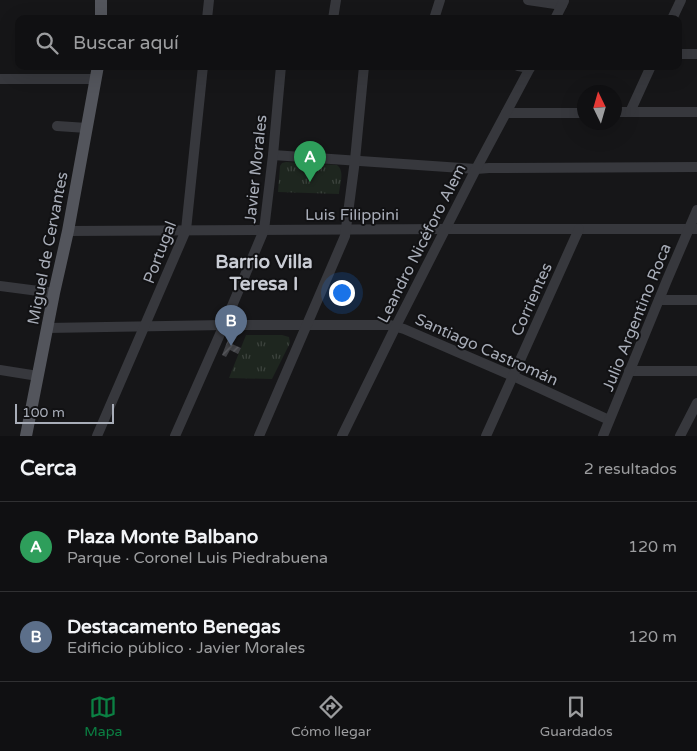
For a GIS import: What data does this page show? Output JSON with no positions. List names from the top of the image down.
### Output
{
  "streets": {
    "main road": ["Miguel de Cervantes"],
    "street": [
      "Javier Morales",
      "Luis Filippini",
      "Leandro Nicéforo Alem",
      "Portugal",
      "Corrientes",
      "Julio Argentino Roca",
      "Santiago Castromán"
    ]
  },
  "crossings": [
    ["Javier Morales", "Luis Filippini"],
    ["Javier Morales", "Santiago Castromán"],
    ["Luis Filippini", "Leandro Nicéforo Alem"],
    ["Luis Filippini", "Miguel de Cervantes"],
    ["Luis Filippini", "Portugal"],
    ["Luis Filippini", "Corrientes"],
    ["Luis Filippini", "Julio Argentino Roca"],
    ["Leandro Nicéforo Alem", "Santiago Castromán"],
    ["Miguel de Cervantes", "Santiago Castromán"],
    ["Portugal", "Santiago Castromán"],
    ["Corrientes", "Santiago Castromán"],
    ["Julio Argentino Roca", "Santiago Castromán"]
  ],
  "districts": ["Barrio Villa Teresa I"],
  "scale_bar": "100 m",
  "north": "top",
  "page": {
    "search": "Buscar aquí",
    "pins": ["A", "B"],
    "scale": "100 m",
    "heading": ["Cerca", "2 resultados"],
    "list": [
      {
        "mark": "A",
        "name": "Plaza Monte Balbano",
        "note": "Parque · Coronel Luis Piedrabuena",
        "value": "120 m"
      },
      {
        "mark": "B",
        "name": "Destacamento Benegas",
        "note": "Edificio público · Javier Morales",
        "value": "120 m"
      }
    ],
    "nav": ["Mapa", "Cómo llegar", "Guardados"]
  }
}
